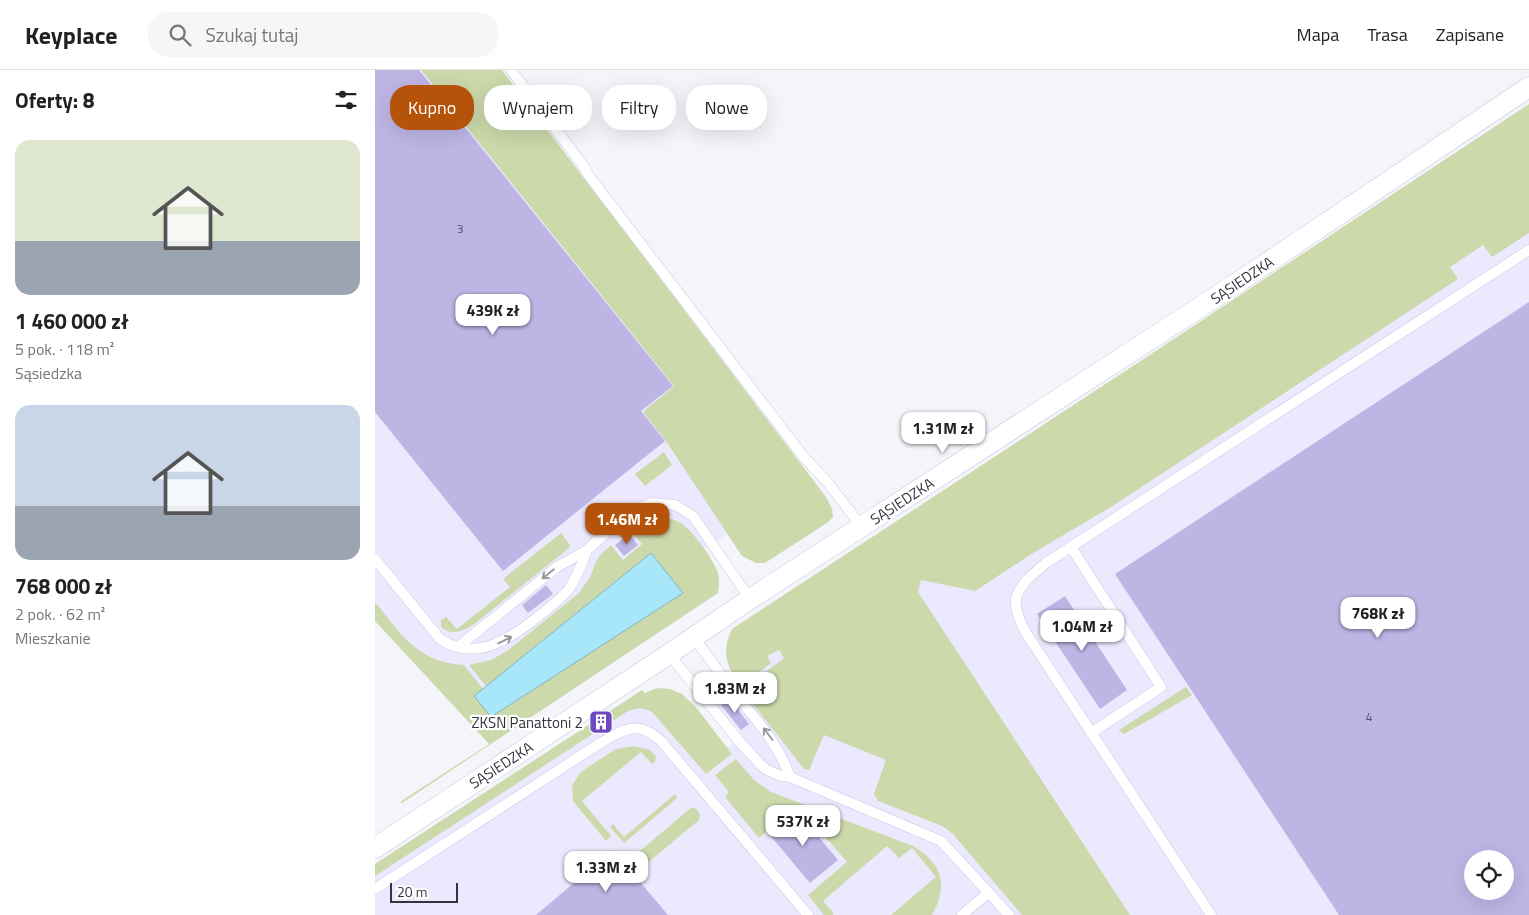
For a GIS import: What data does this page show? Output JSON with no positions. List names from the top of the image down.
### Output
{
  "streets": {
    "street": ["SĄSIEDZKA"]
  },
  "places": {
    "building": ["ZKSN Panattoni 2"]
  },
  "house_numbers": ["3", "4"],
  "scale_bar": "20 m",
  "page": {
    "header": "Keyplace",
    "search": "Szukaj tutaj",
    "nav": ["Mapa", "Trasa", "Zapisane"],
    "heading": "Oferty: 8",
    "chip": [
      "Kupno",
      "Wynajem",
      "Filtry",
      "Nowe"
    ],
    "list": [
      {
        "name": "1 460 000 zł",
        "note": "5 pok. · 118 m² · Sąsiedzka"
      },
      {
        "name": "768 000 zł",
        "note": "2 pok. · 62 m² · Mieszkanie"
      }
    ],
    "price": [
      "439K zł",
      "1.31M zł",
      "1.46M zł",
      "768K zł",
      "1.04M zł",
      "1.83M zł",
      "537K zł",
      "1.33M zł"
    ],
    "scale": "20 m"
  }
}
